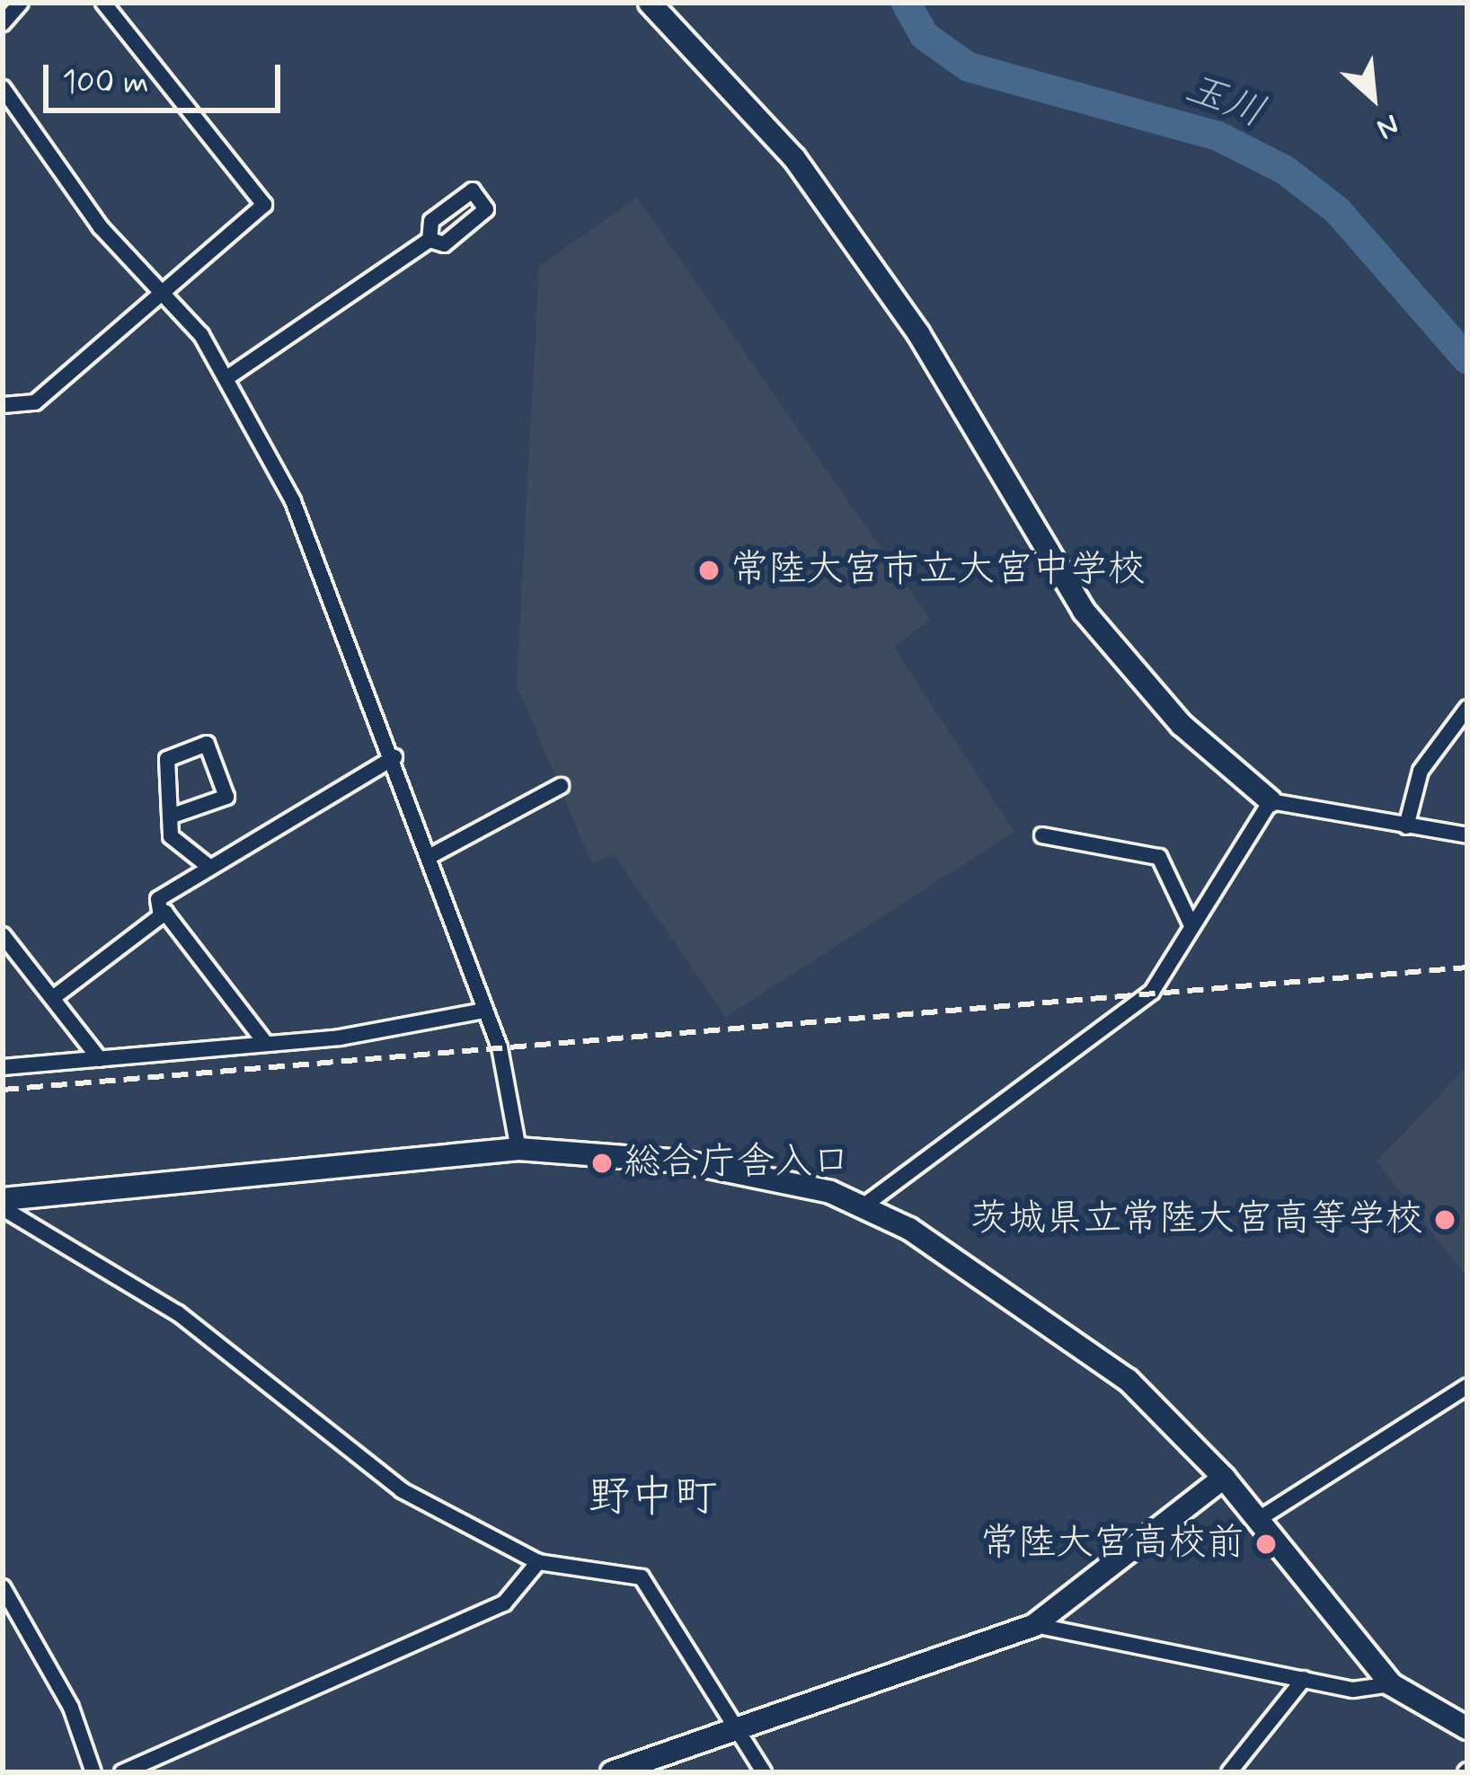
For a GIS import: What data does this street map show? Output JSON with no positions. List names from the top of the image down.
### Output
{
  "districts": ["野中町"],
  "water": ["玉川"],
  "places": [
    "常陸大宮市立大宮中学校",
    "総合庁舎入口",
    "茨城県立常陸大宮高等学校",
    "常陸大宮高校前"
  ],
  "scale_bar": "100 m",
  "north": "bottom right"
}
